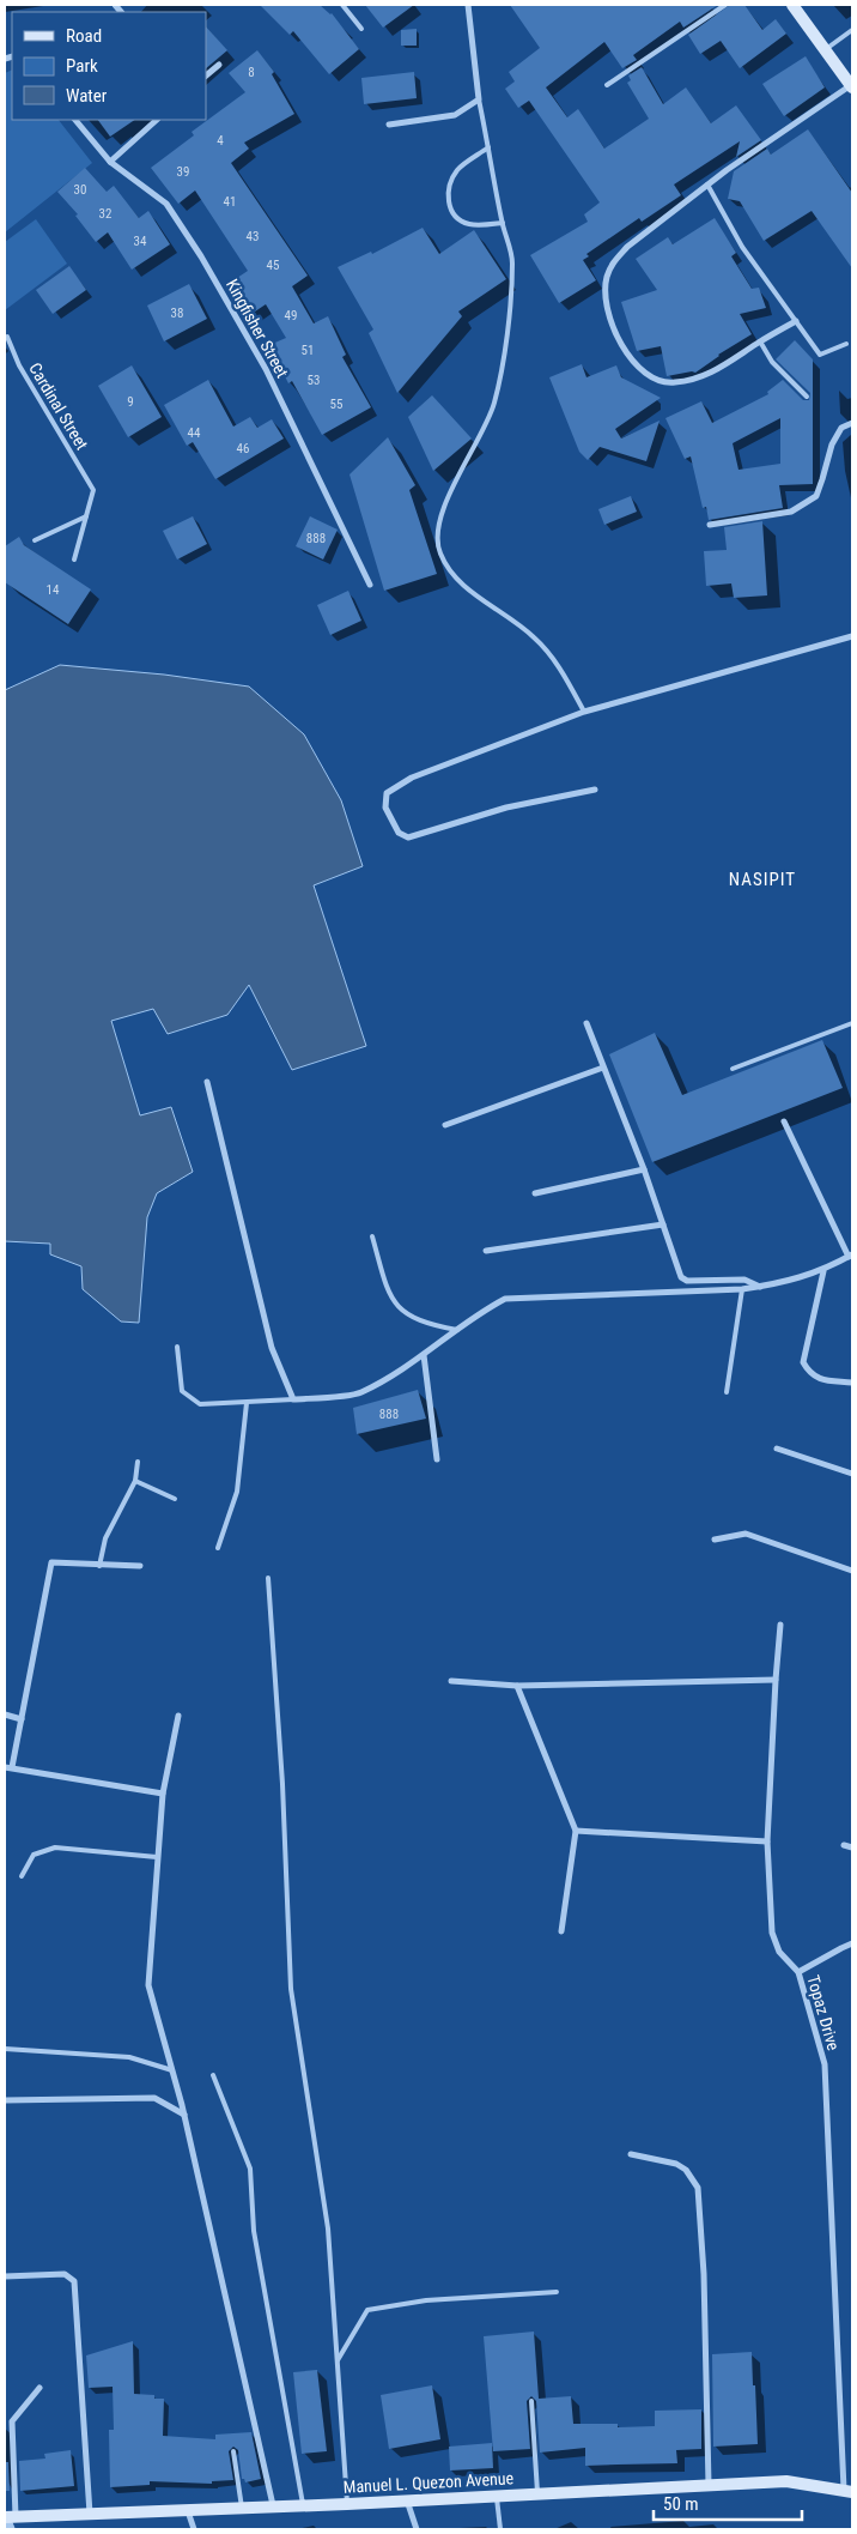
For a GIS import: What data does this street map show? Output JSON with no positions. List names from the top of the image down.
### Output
{
  "streets": {
    "main road": ["Manuel L. Quezon Avenue"],
    "street": ["Kingfisher Street", "Topaz Drive"],
    "lane": ["Cardinal Street"]
  },
  "crossings": [
    ["Topaz Drive", "Manuel L. Quezon Avenue"]
  ],
  "districts": ["NASIPIT"],
  "house_numbers": [
    "8",
    "4",
    "39",
    "30",
    "41",
    "32",
    "43",
    "34",
    "45",
    "38",
    "49",
    "51",
    "53",
    "9",
    "55",
    "44",
    "46",
    "888",
    "14",
    "888"
  ],
  "legend": ["Road", "Park", "Water"],
  "scale_bar": "50 m"
}
